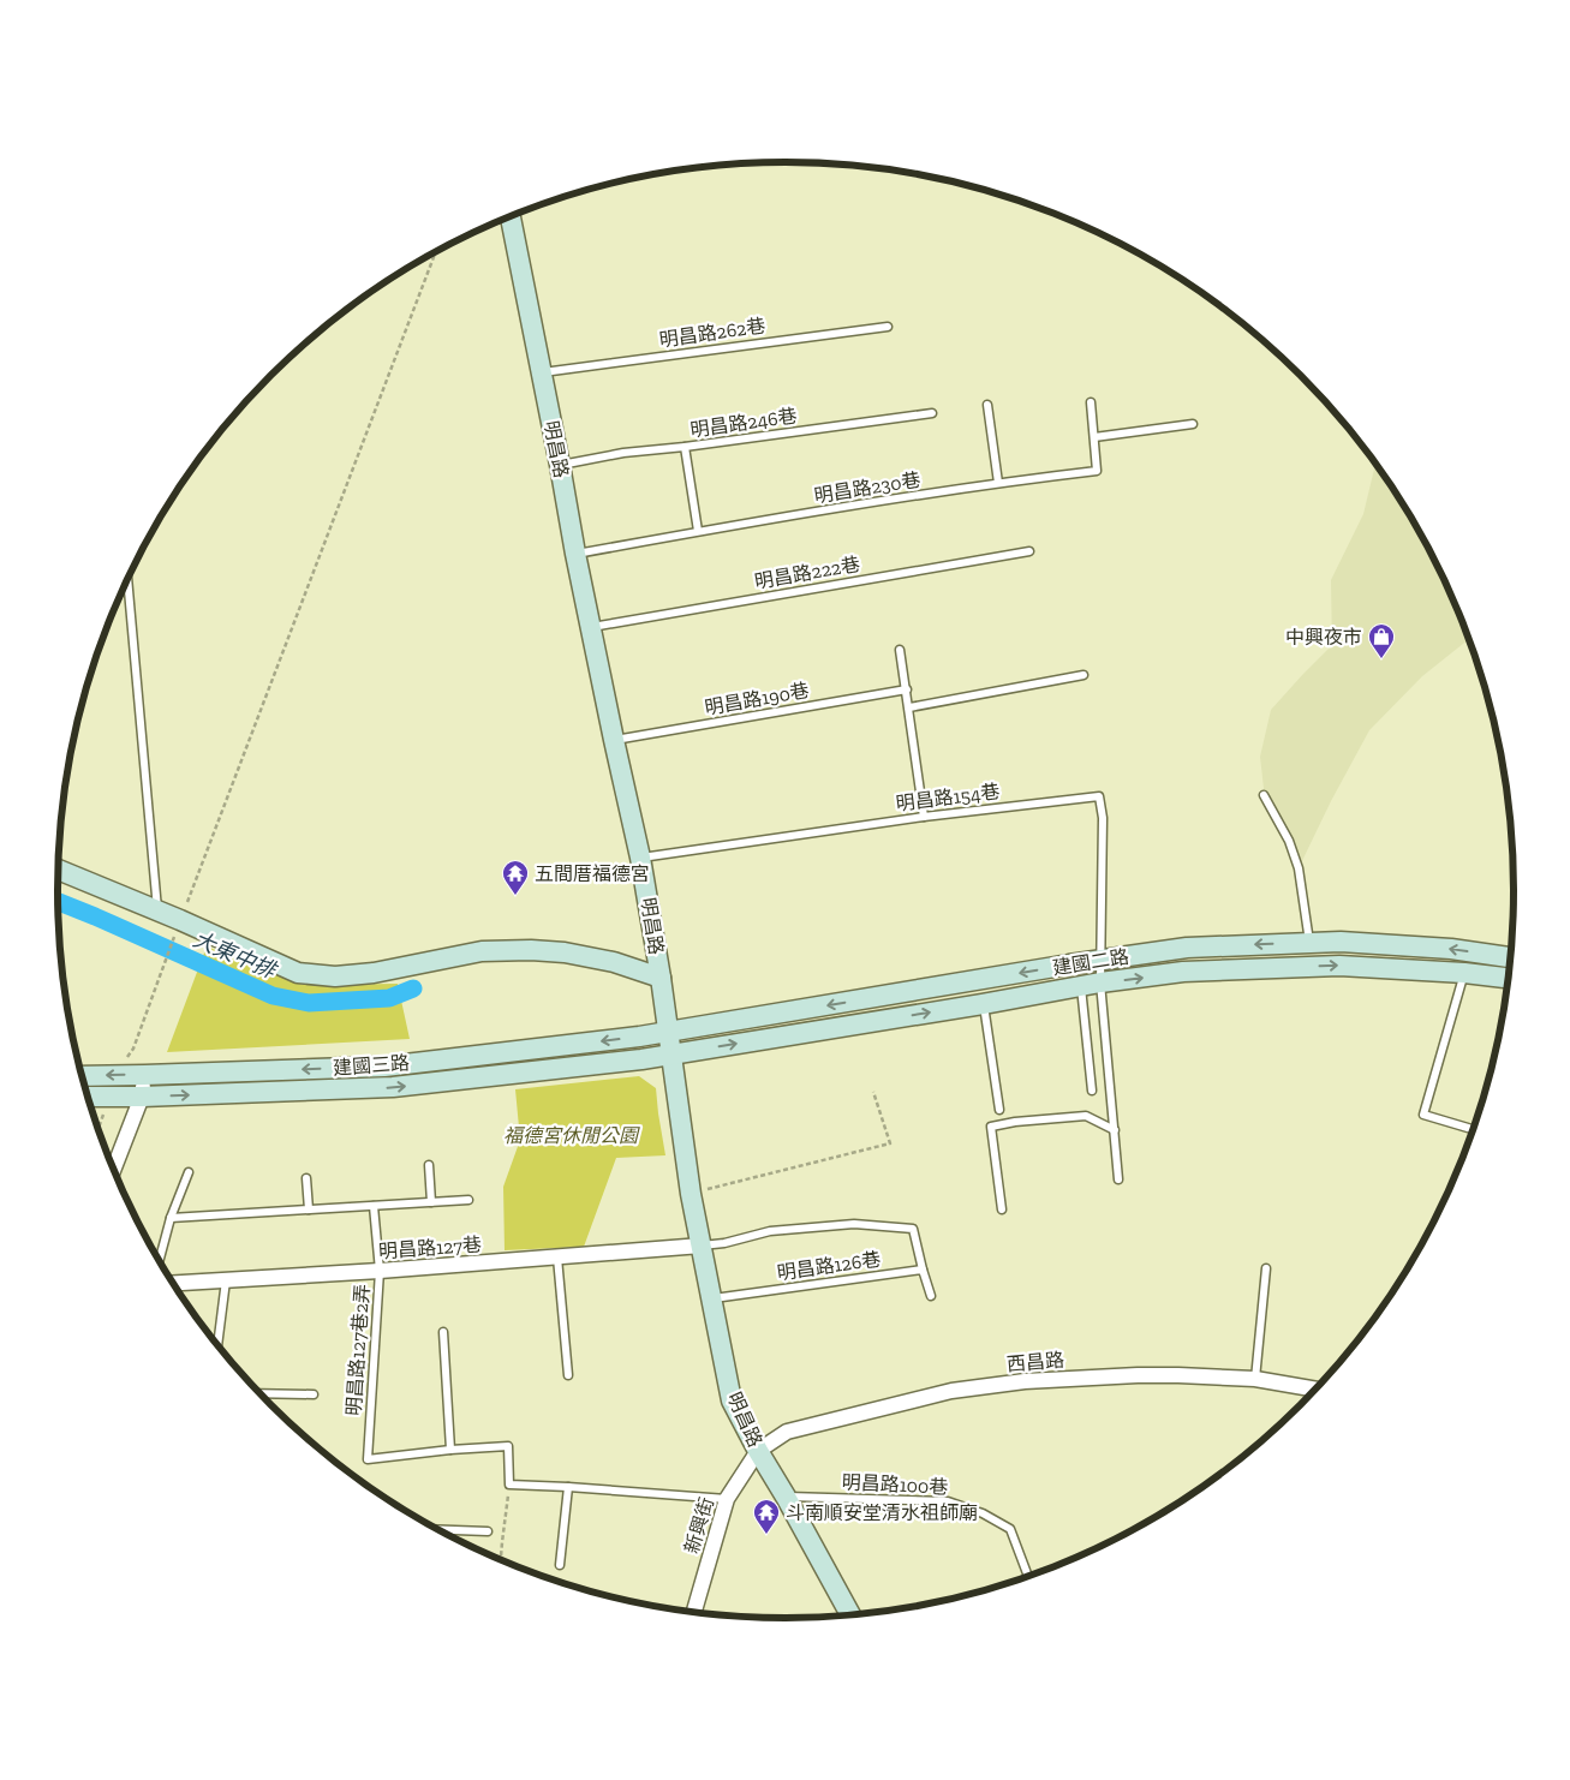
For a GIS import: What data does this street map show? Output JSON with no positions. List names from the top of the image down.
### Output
{
  "streets": {
    "street": [
      "明昌路",
      "建國二路",
      "建國三路",
      "明昌路127巷",
      "西昌路",
      "新興街"
    ],
    "lane": [
      "明昌路262巷",
      "明昌路246巷",
      "明昌路230巷",
      "明昌路222巷",
      "明昌路190巷",
      "明昌路154巷",
      "明昌路126巷",
      "明昌路127巷2弄",
      "明昌路100巷"
    ]
  },
  "crossings": [
    ["明昌路262巷", "明昌路"],
    ["明昌路246巷", "明昌路"],
    ["明昌路", "明昌路230巷"],
    ["明昌路", "明昌路222巷"],
    ["明昌路", "明昌路190巷"],
    ["明昌路", "明昌路154巷"],
    ["明昌路", "建國二路"],
    ["明昌路", "建國三路"],
    ["明昌路", "明昌路127巷"],
    ["明昌路", "明昌路126巷"],
    ["明昌路", "西昌路"],
    ["明昌路", "明昌路100巷"],
    ["明昌路", "新興街"],
    ["明昌路154巷", "建國二路"],
    ["建國二路", "建國三路"],
    ["明昌路127巷", "明昌路127巷2弄"],
    ["西昌路", "新興街"]
  ],
  "water": ["大東中排"],
  "parks": ["福德宮休閒公園"],
  "places": {
    "shop": ["中興夜市"],
    "temple": ["五間厝福德宮", "斗南順安堂清水祖師廟"]
  }
}
